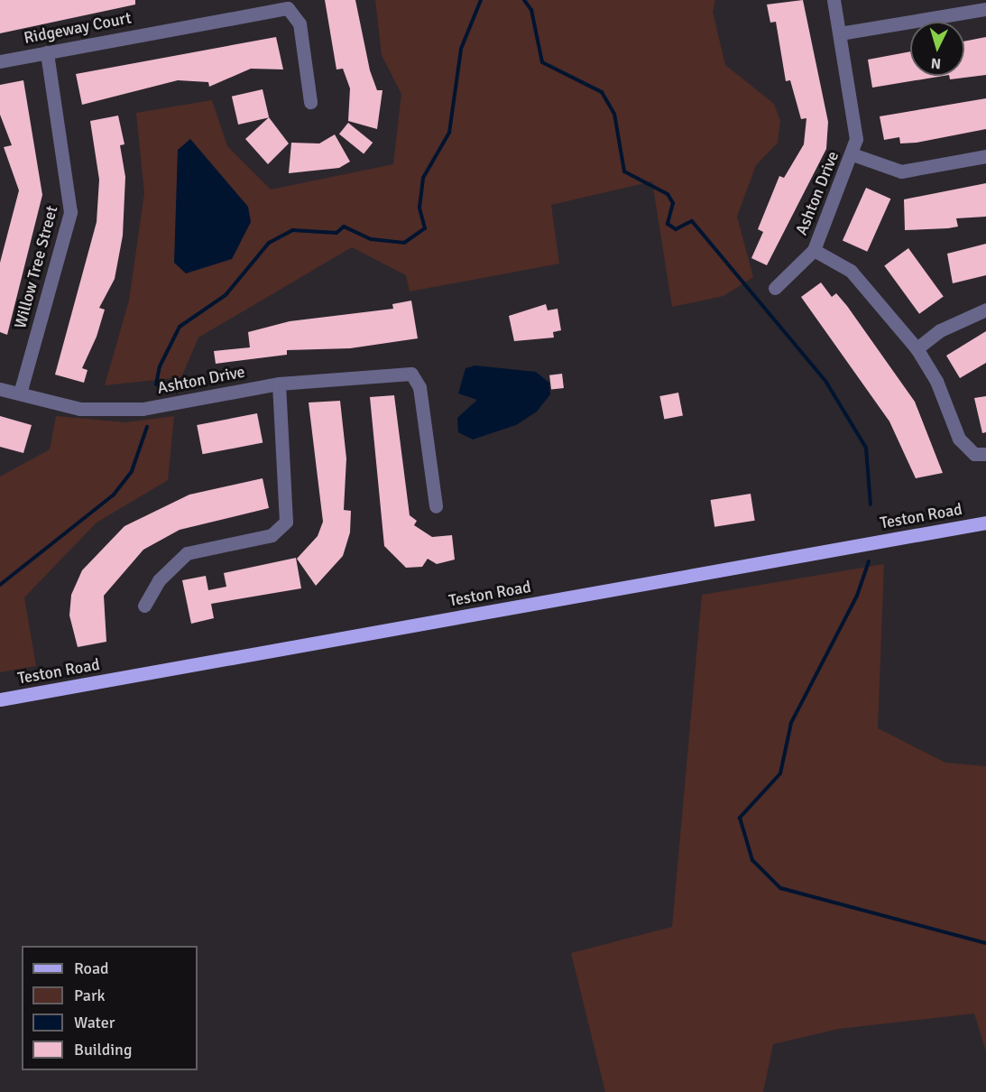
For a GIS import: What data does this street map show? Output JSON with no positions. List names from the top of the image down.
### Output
{
  "streets": {
    "main road": ["Teston Road"],
    "street": ["Ridgeway Court", "Ashton Drive", "Willow Tree Street"]
  },
  "crossings": [
    ["Ridgeway Court", "Willow Tree Street"],
    ["Ashton Drive", "Willow Tree Street"]
  ],
  "legend": [
    "Road",
    "Park",
    "Water",
    "Building"
  ],
  "north": "bottom"
}
